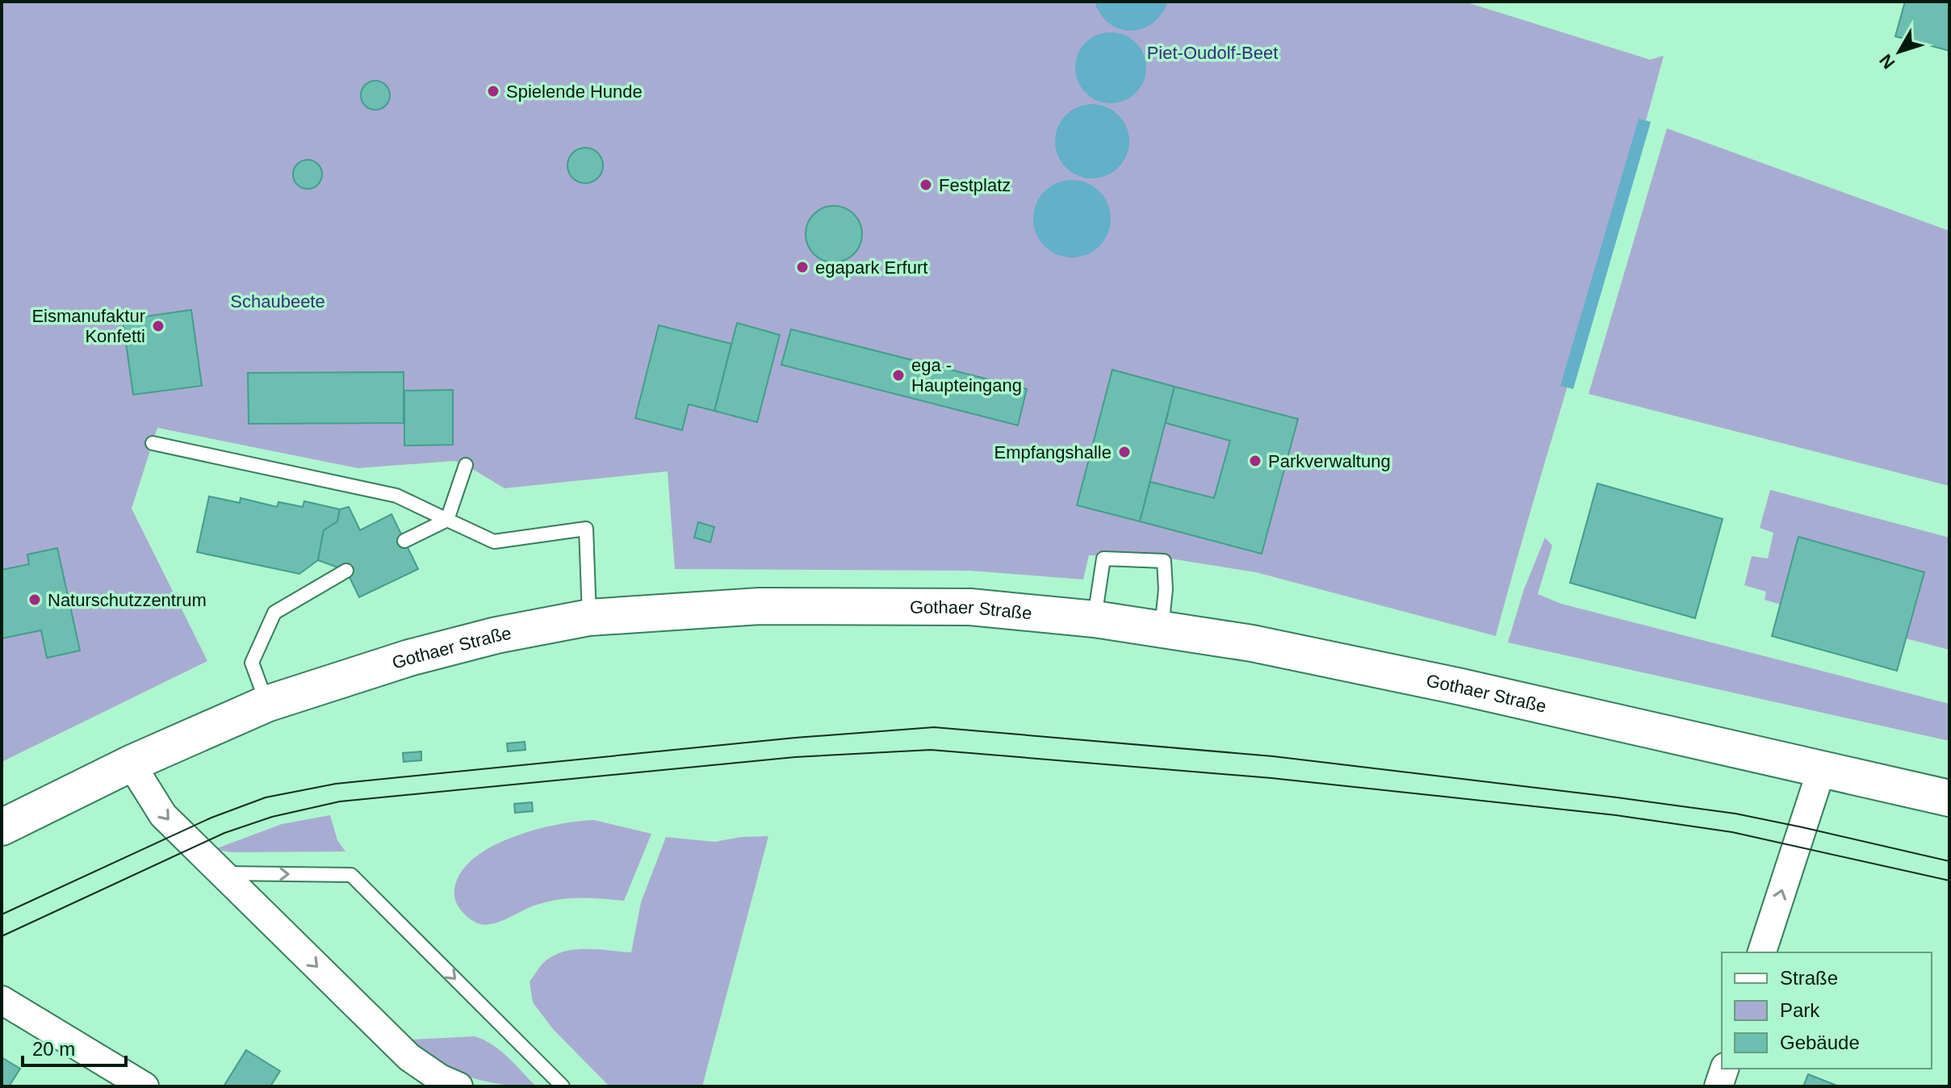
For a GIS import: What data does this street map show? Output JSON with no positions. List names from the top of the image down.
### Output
{
  "streets": {
    "main road": ["Gothaer Straße"]
  },
  "parks": ["Piet-Oudolf-Beet", "Schaubeete"],
  "places": [
    "Spielende Hunde",
    "Festplatz",
    "egapark Erfurt",
    "Eismanufaktur Konfetti",
    "ega - Haupteingang",
    "Empfangshalle",
    "Parkverwaltung",
    "Naturschutzzentrum"
  ],
  "legend": ["Straße", "Park", "Gebäude"],
  "scale_bar": "20 m",
  "north": "bottom left"
}
